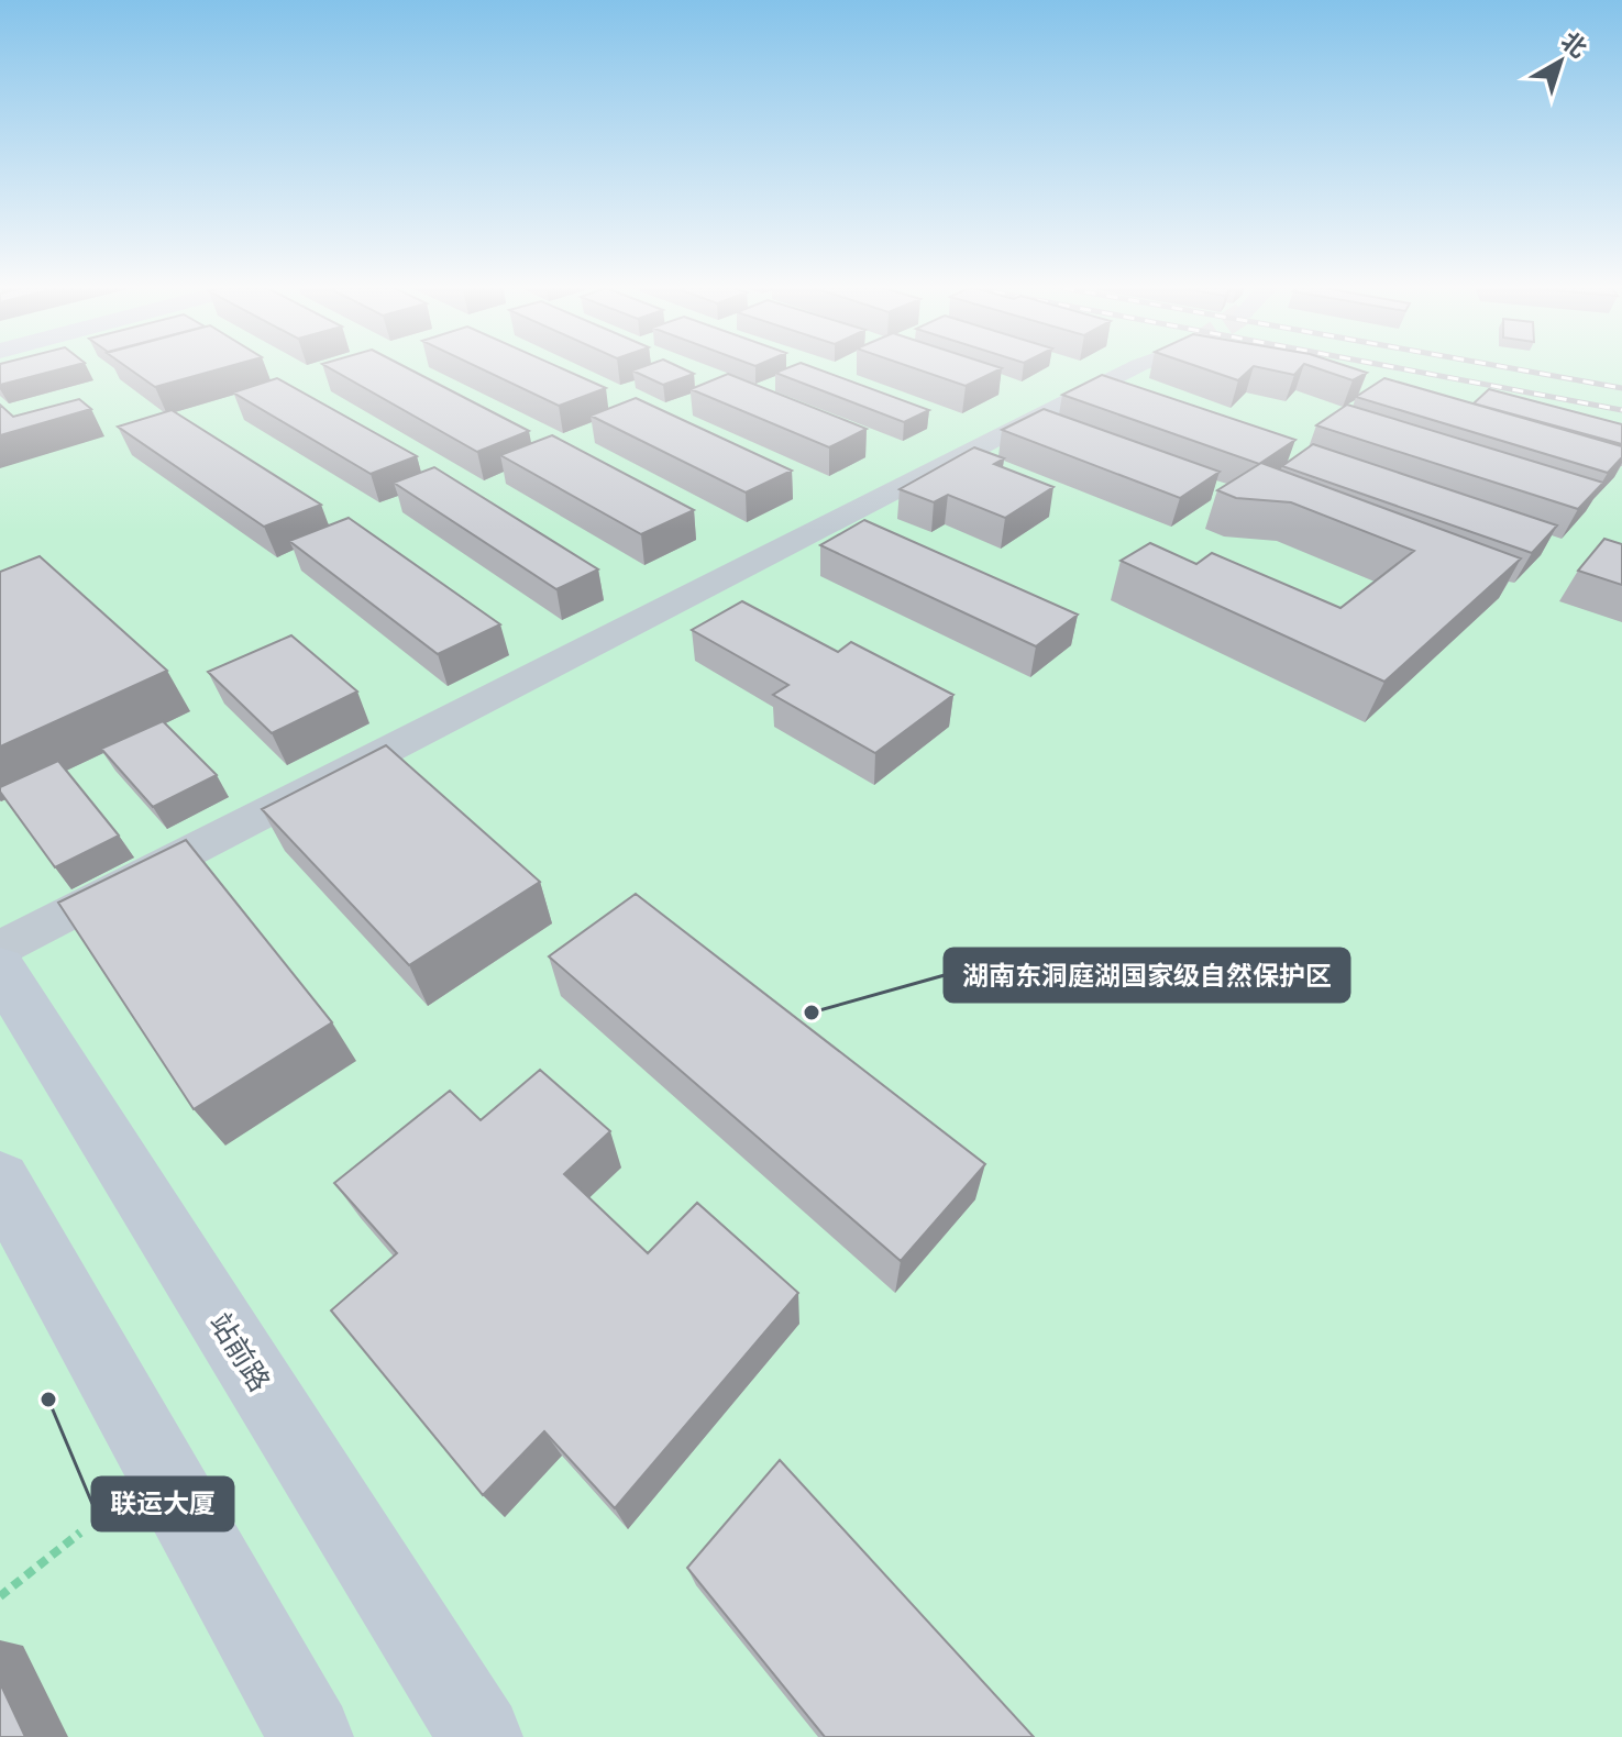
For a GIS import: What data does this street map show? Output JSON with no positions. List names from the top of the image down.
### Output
{
  "streets": {
    "main road": ["站前路"]
  },
  "places": ["湖南东洞庭湖国家级自然保护区", "联运大厦"],
  "north": "top right"
}
